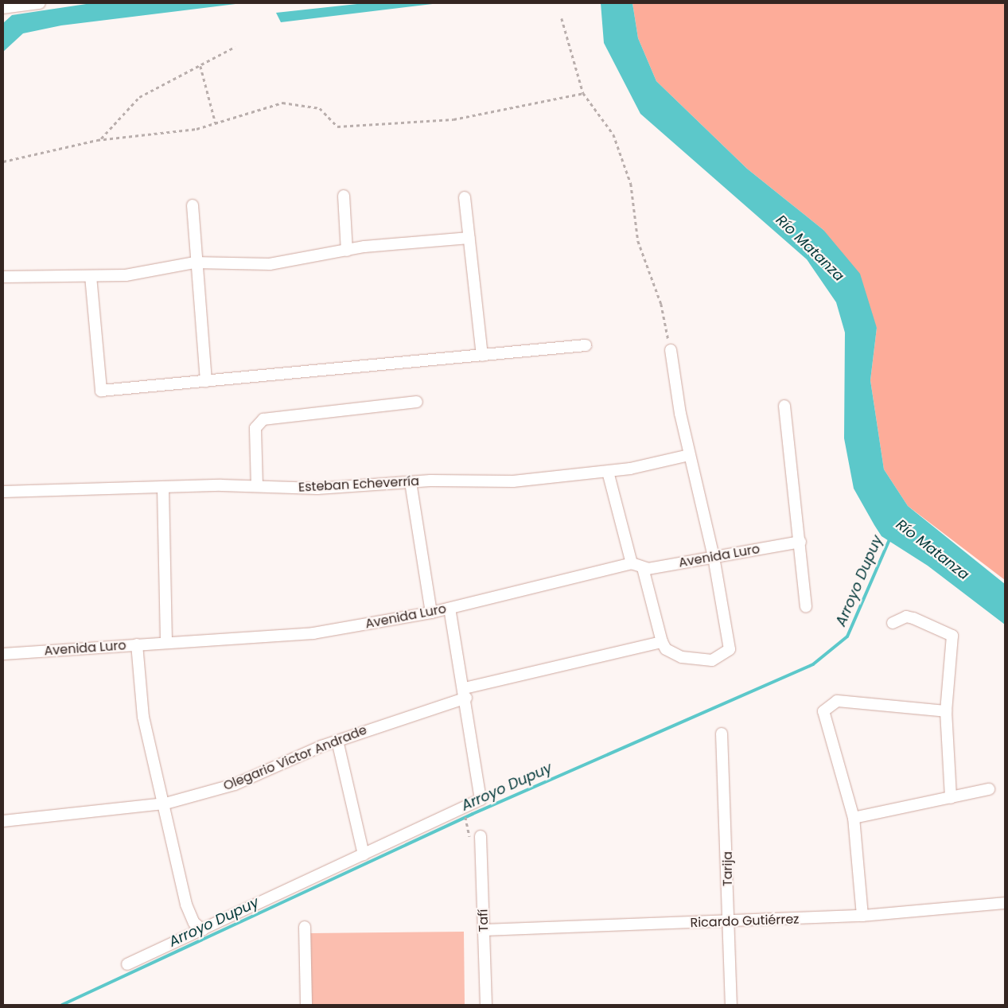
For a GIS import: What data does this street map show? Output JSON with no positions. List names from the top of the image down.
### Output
{
  "streets": {
    "street": [
      "Esteban Echeverría",
      "Avenida Luro",
      "Olegario Victor Andrade",
      "Tarija",
      "Tafí",
      "Ricardo Gutiérrez"
    ]
  },
  "crossings": [
    ["Tarija", "Ricardo Gutiérrez"],
    ["Tafí", "Ricardo Gutiérrez"]
  ],
  "water": ["Río Matanza", "Arroyo Dupuy"]
}
